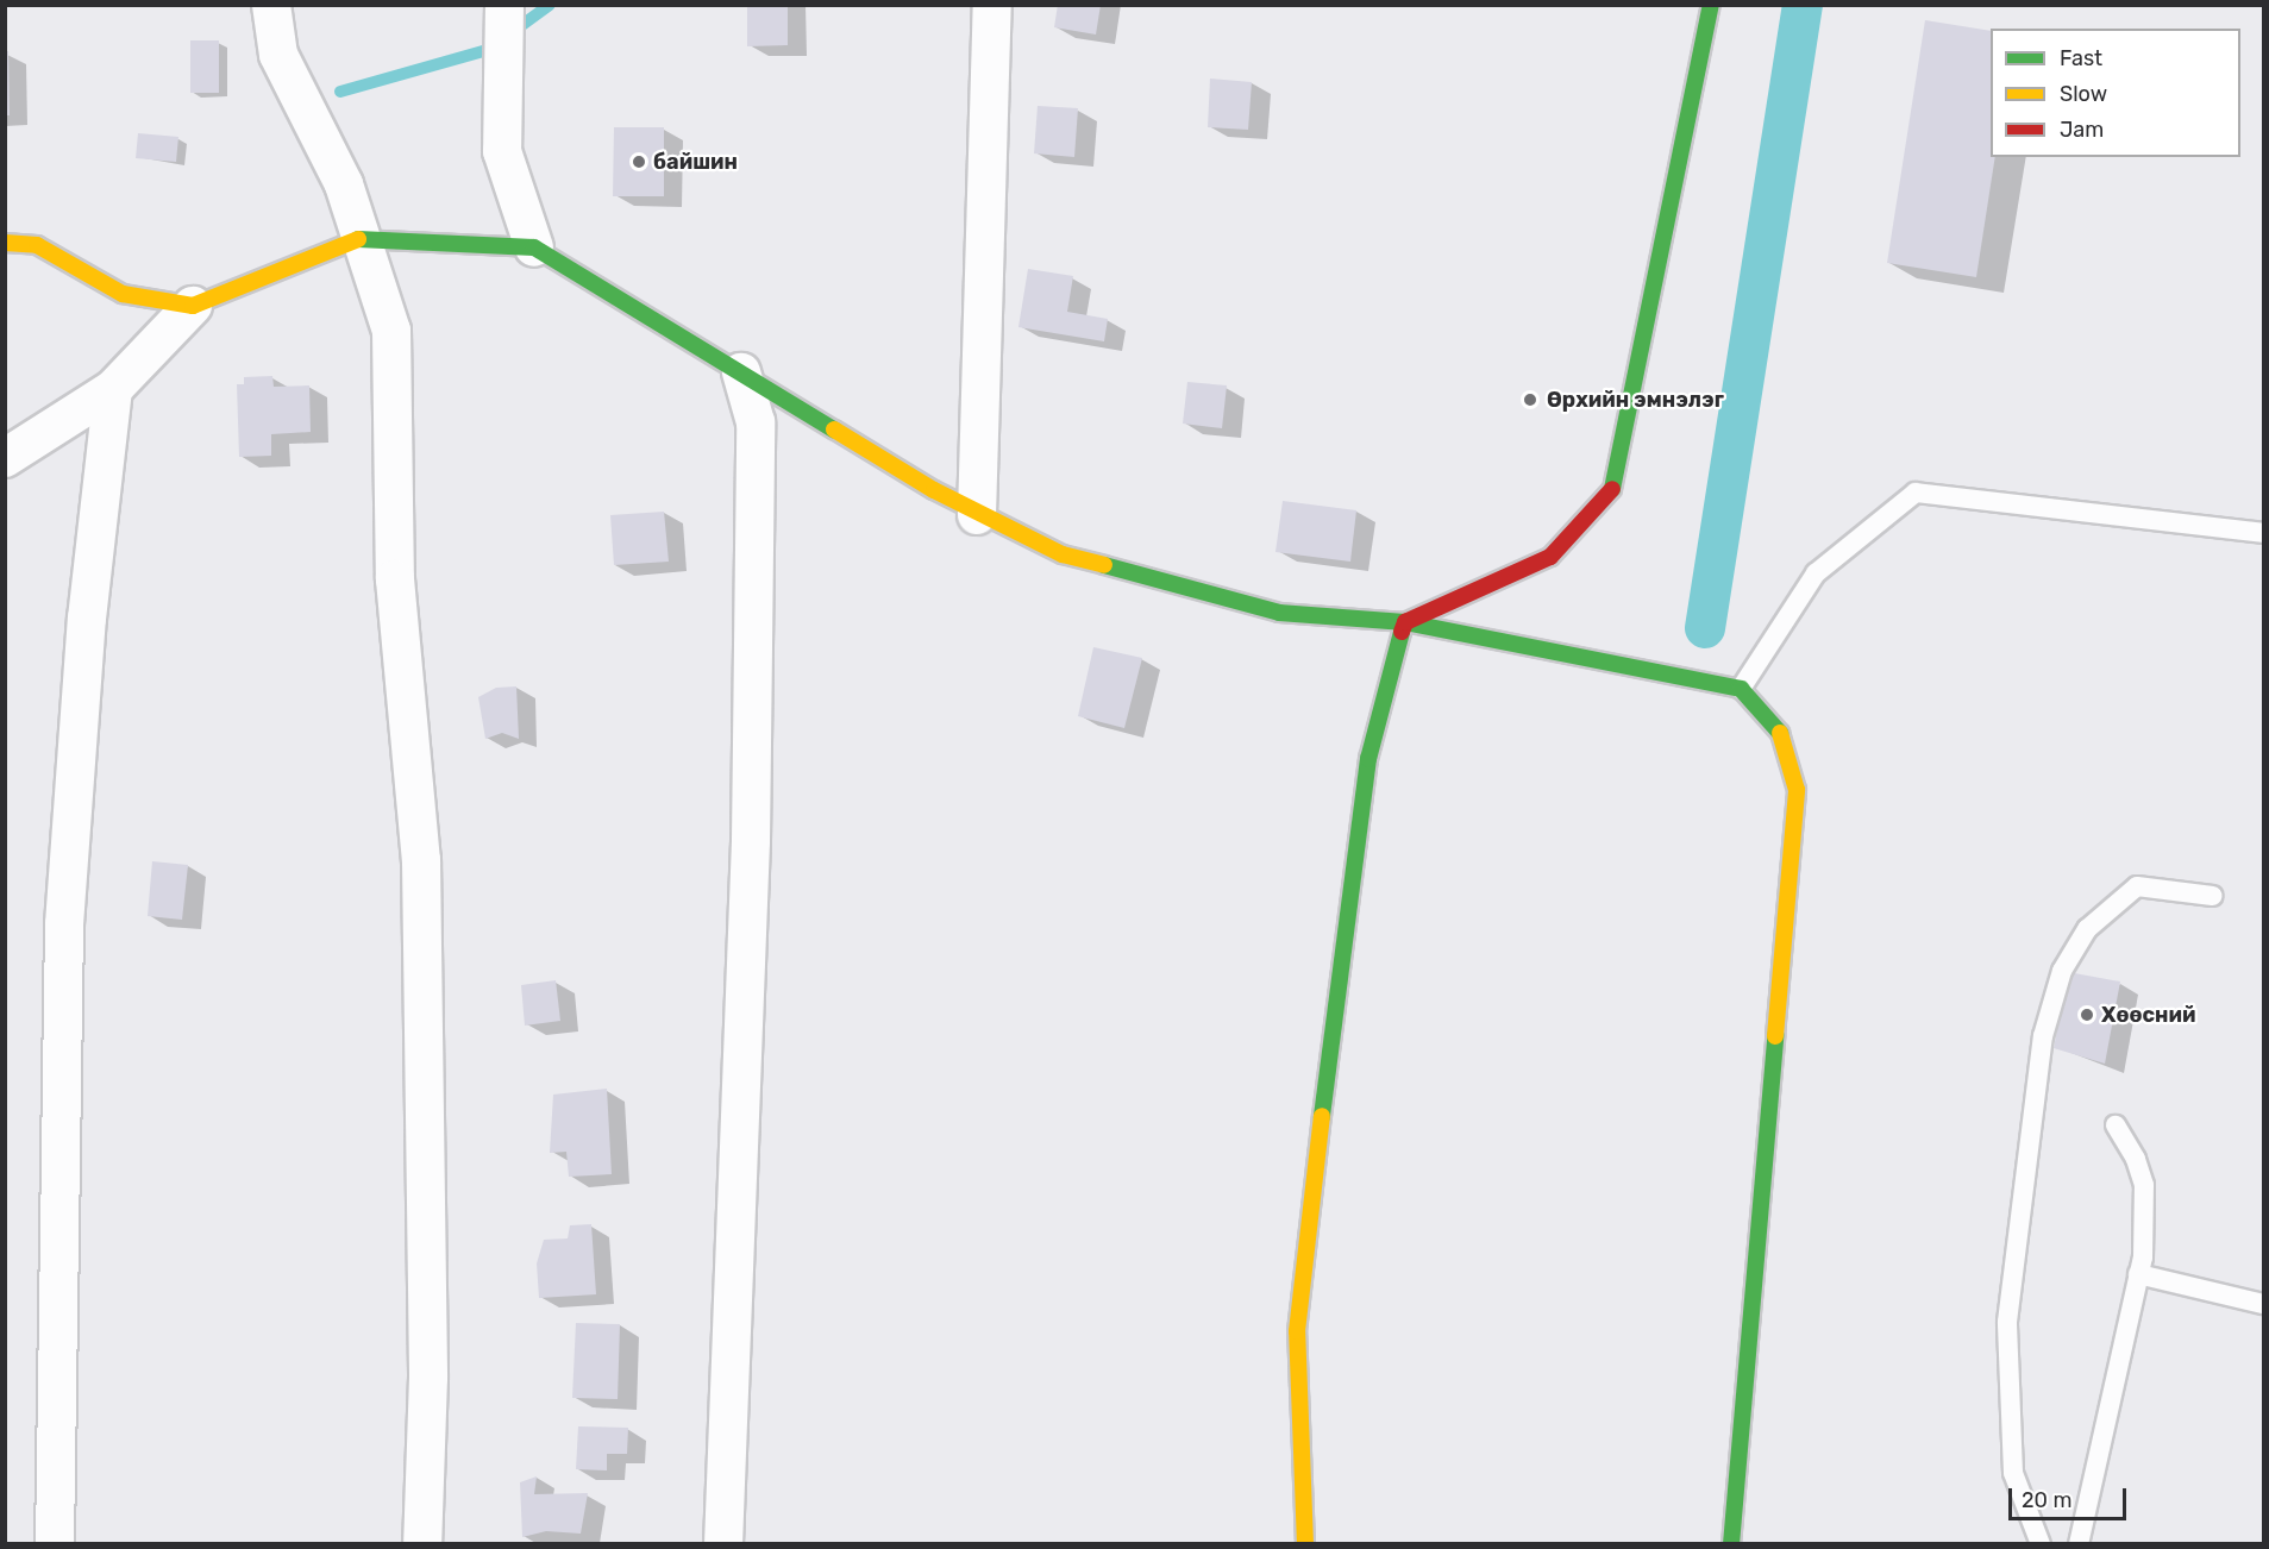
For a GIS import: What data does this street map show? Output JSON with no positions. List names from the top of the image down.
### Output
{
  "places": ["байшин", "Өрхийн эмнэлэг", "Хөөсний"],
  "legend": ["Fast", "Slow", "Jam"],
  "scale_bar": "20 m"
}
